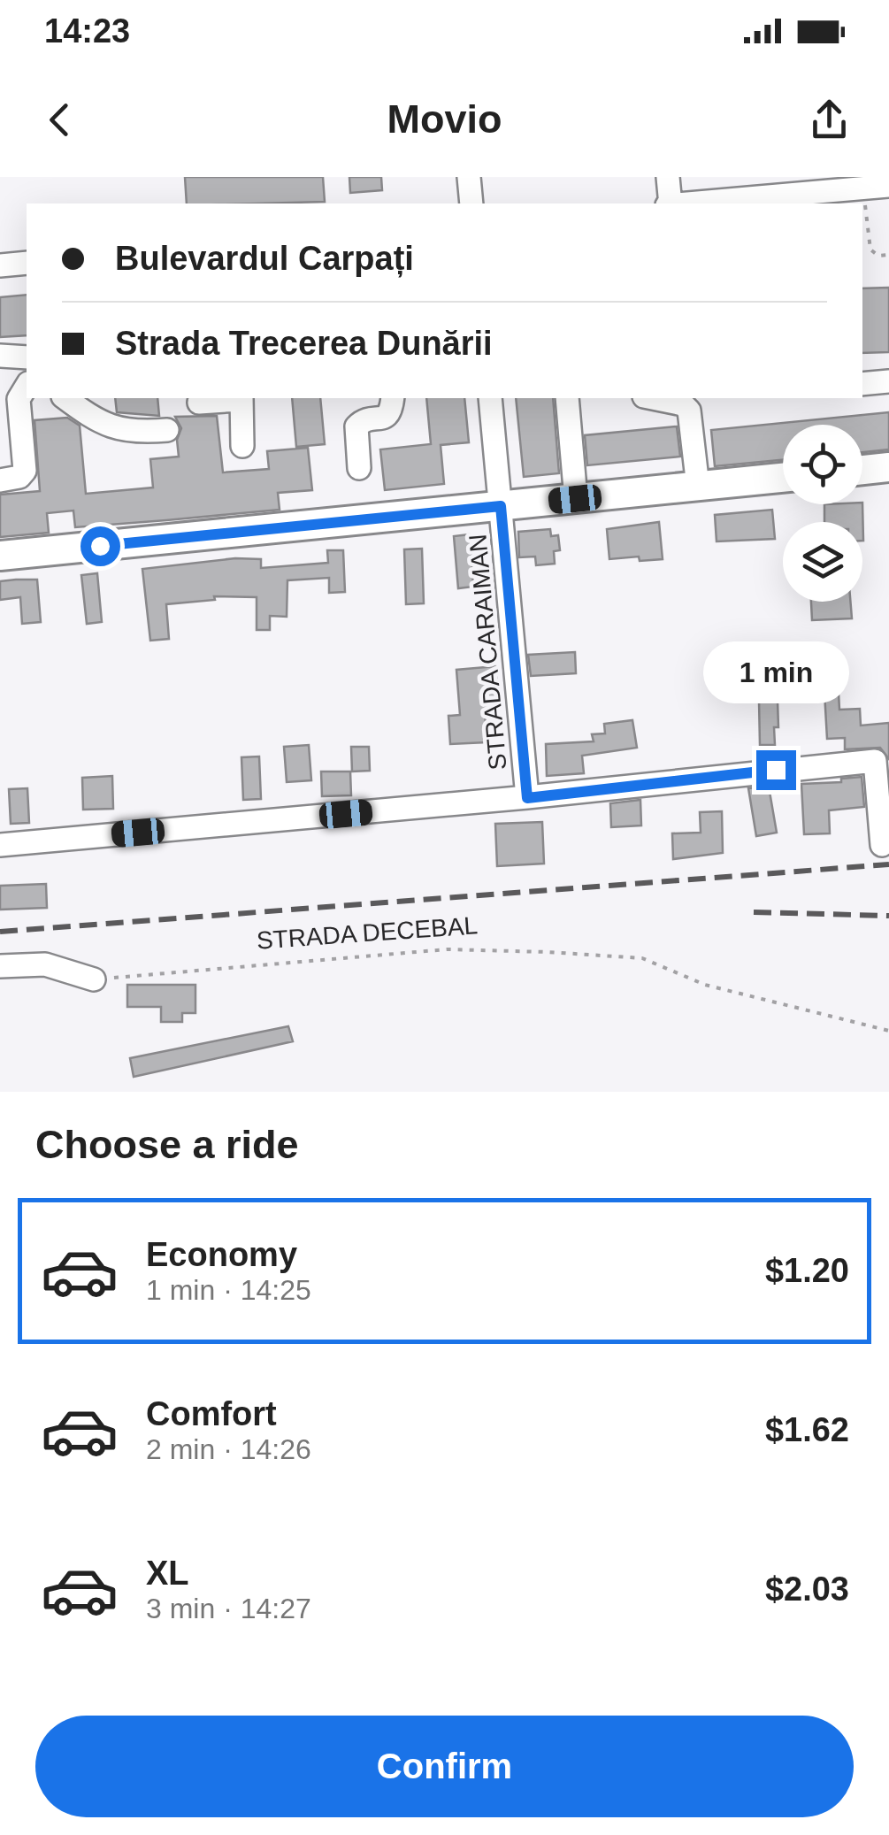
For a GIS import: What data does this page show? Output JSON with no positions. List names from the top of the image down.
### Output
{
  "streets": {
    "street": ["STRADA CARAIMAN"],
    "path": ["STRADA DECEBAL"]
  },
  "page": {
    "status": "14:23",
    "header": "Movio",
    "banner": ["Bulevardul Carpați", "Strada Trecerea Dunării"],
    "bubble": "1 min",
    "heading": "Choose a ride",
    "list": [
      {
        "name": "Economy",
        "note": "1 min · 14:25",
        "value": "$1.20"
      },
      {
        "name": "Comfort",
        "note": "2 min · 14:26",
        "value": "$1.62"
      },
      {
        "name": "XL",
        "note": "3 min · 14:27",
        "value": "$2.03"
      }
    ],
    "buttons": "Confirm"
  }
}
